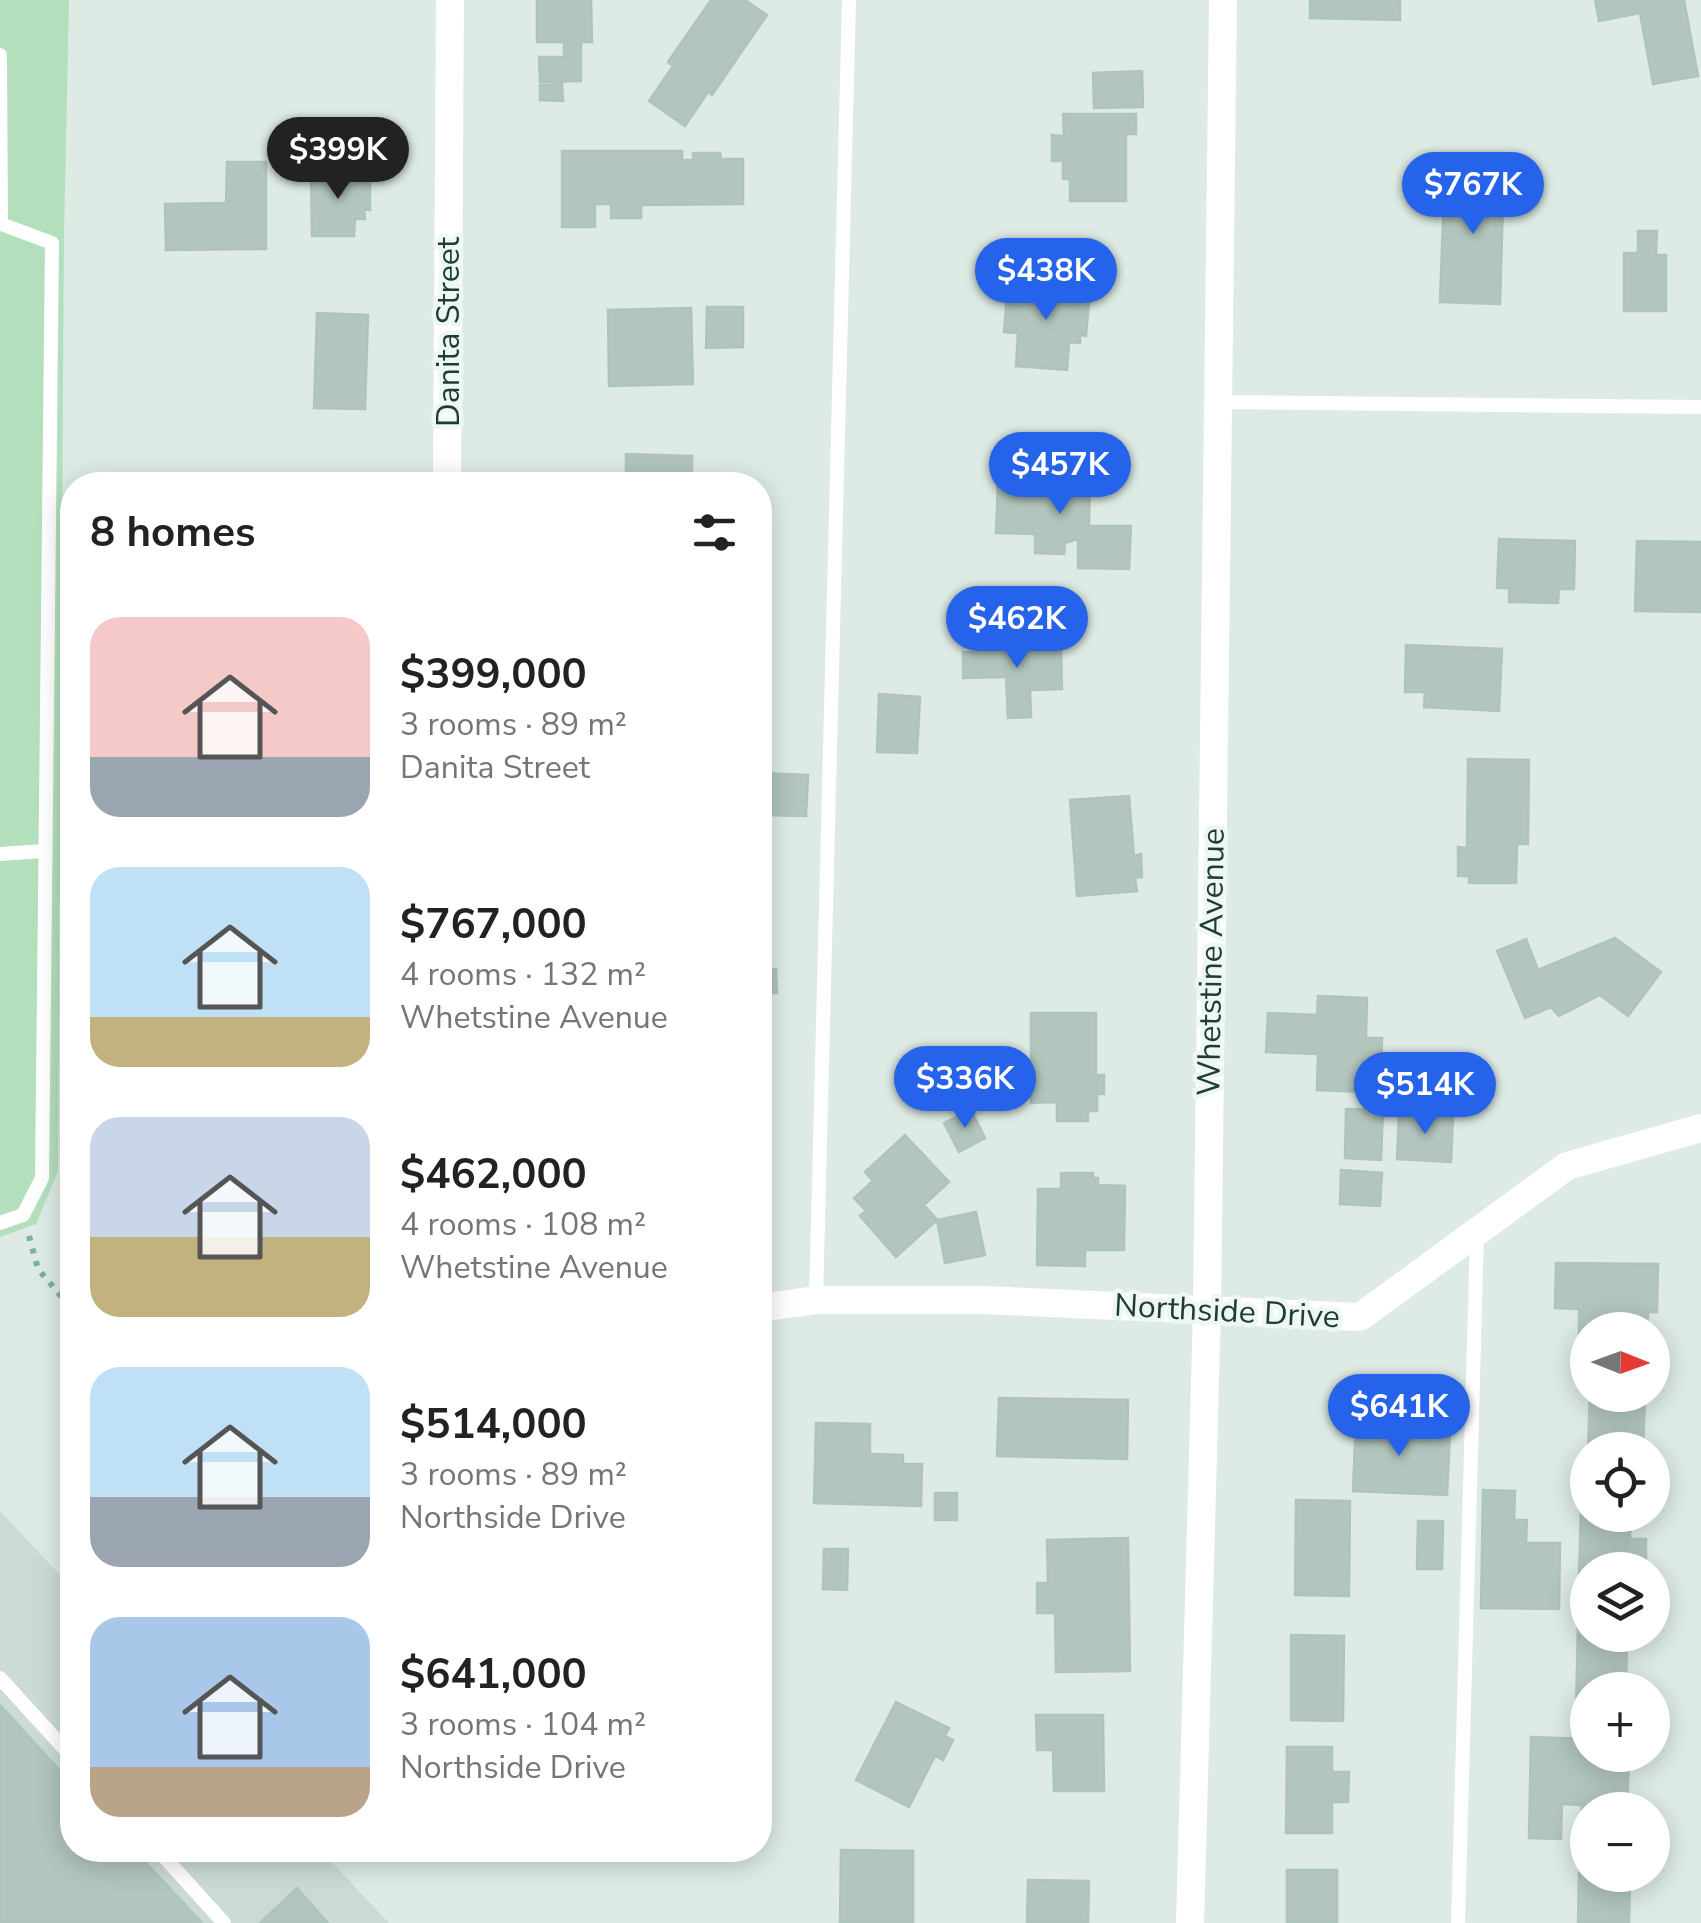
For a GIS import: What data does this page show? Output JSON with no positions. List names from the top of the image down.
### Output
{
  "streets": {
    "street": ["Danita Street", "Whetstine Avenue", "Northside Drive"]
  },
  "crossings": [
    ["Whetstine Avenue", "Northside Drive"]
  ],
  "north": "right",
  "page": {
    "price": [
      "$399K",
      "$767K",
      "$438K",
      "$457K",
      "$462K",
      "$336K",
      "$514K",
      "$641K"
    ],
    "heading": "8 homes",
    "list": [
      {
        "name": "$399,000",
        "note": "3 rooms · 89 m² · Danita Street"
      },
      {
        "name": "$767,000",
        "note": "4 rooms · 132 m² · Whetstine Avenue"
      },
      {
        "name": "$462,000",
        "note": "4 rooms · 108 m² · Whetstine Avenue"
      },
      {
        "name": "$514,000",
        "note": "3 rooms · 89 m² · Northside Drive"
      },
      {
        "name": "$641,000",
        "note": "3 rooms · 104 m² · Northside Drive"
      }
    ],
    "map_buttons": ["+", "−"]
  }
}
